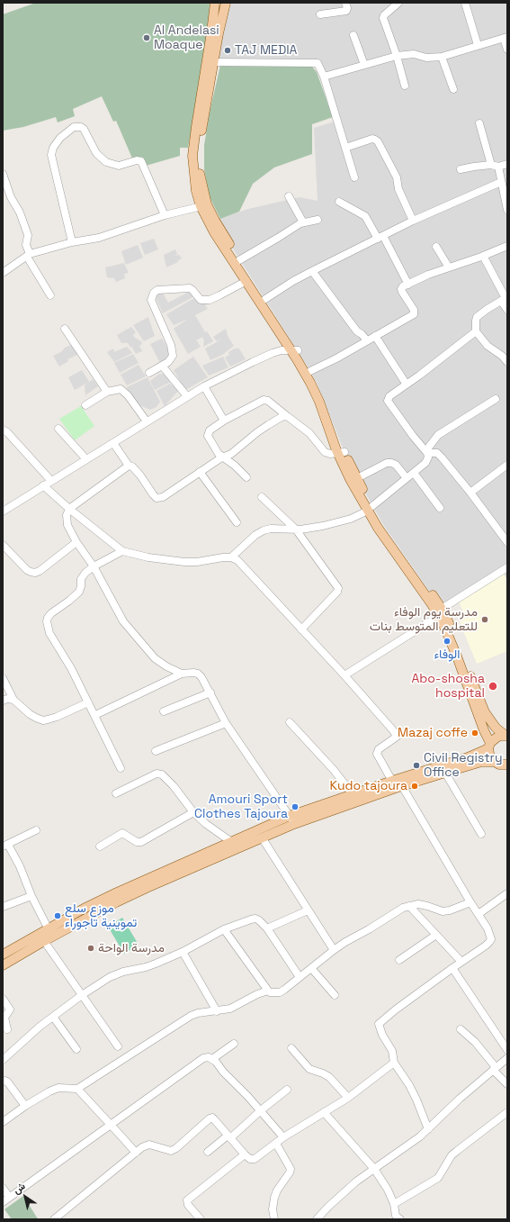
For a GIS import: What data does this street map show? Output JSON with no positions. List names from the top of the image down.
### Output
{
  "places": [
    "Al Andelasi Moaque",
    "TAJ MEDIA",
    "مدرسة يوم الوفاء للتعليم المتوسط بنات",
    "الوفاء",
    "Abo-shosha hospital",
    "Mazaj coffe",
    "Civil Registry Office",
    "Kudo tajoura",
    "Amouri Sport Clothes Tajoura",
    "موزع سلع تموينية تاجوراء",
    "مدرسة الواحة"
  ],
  "north": "top left"
}
